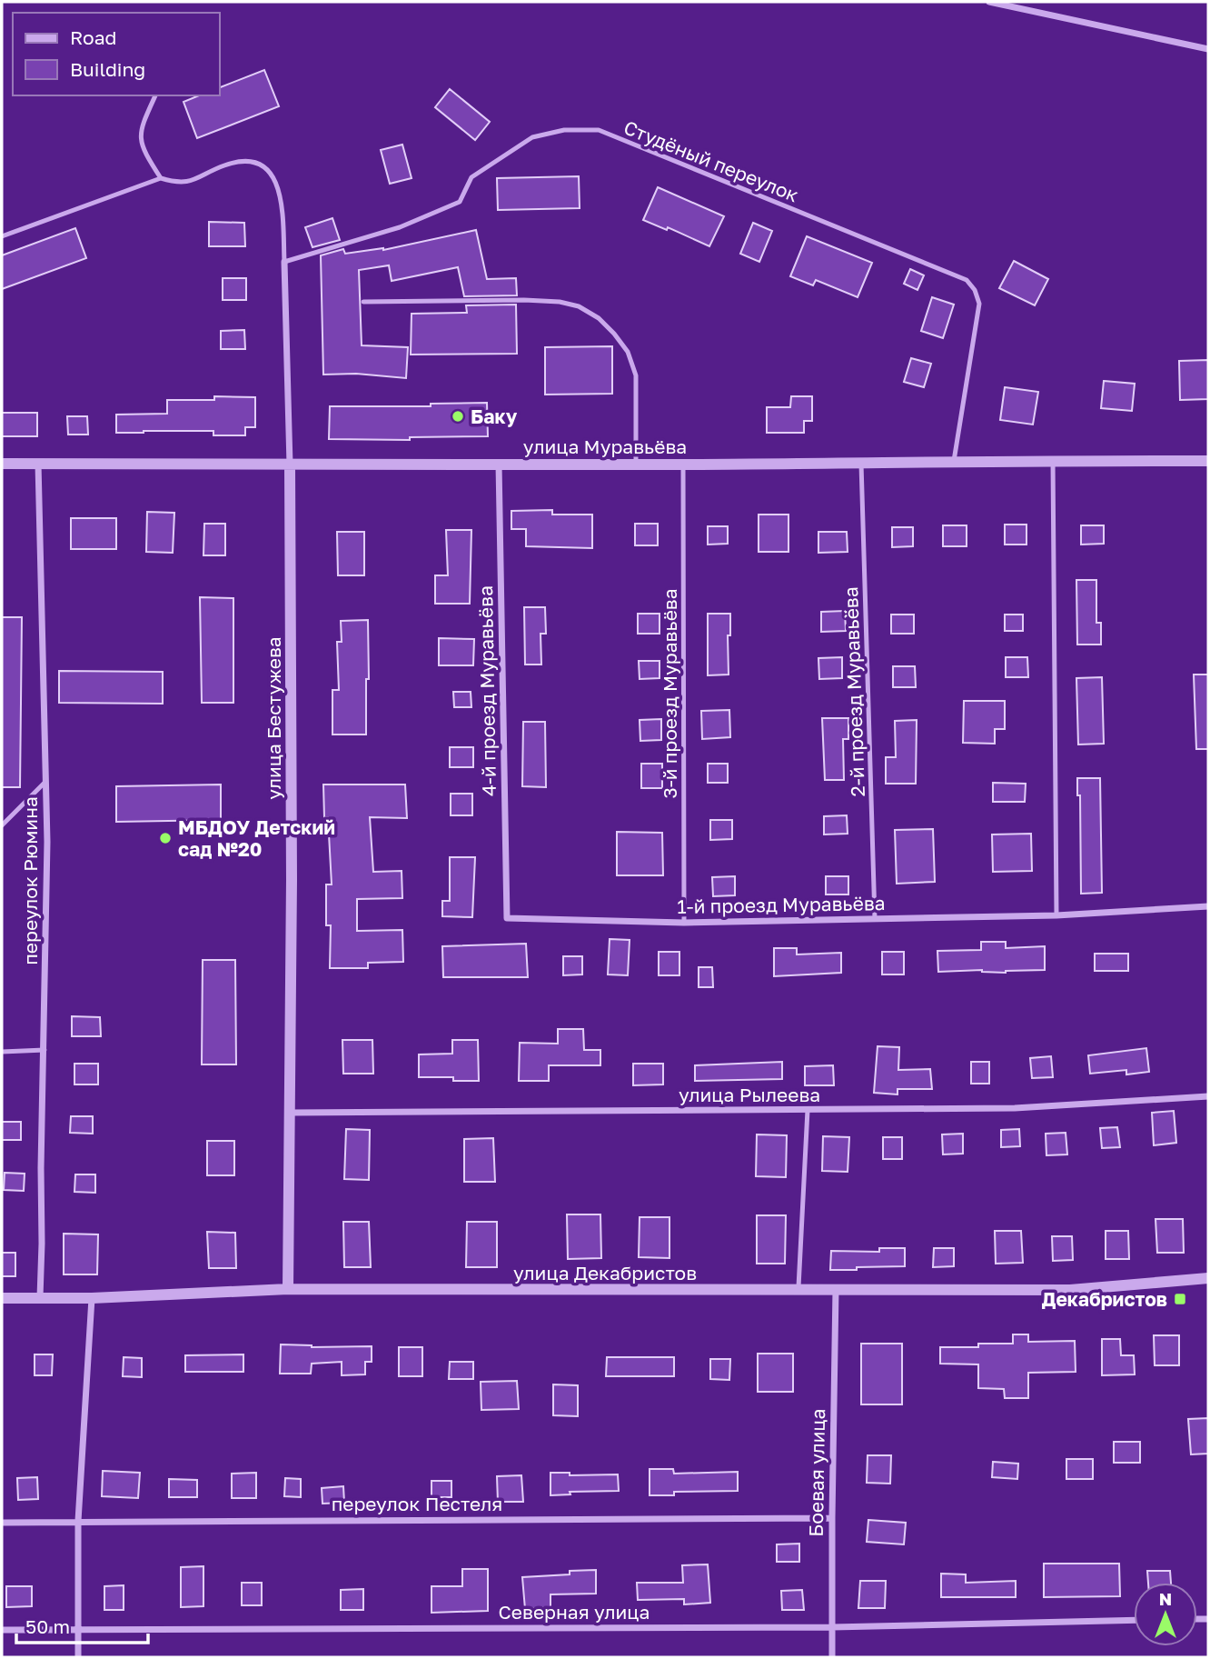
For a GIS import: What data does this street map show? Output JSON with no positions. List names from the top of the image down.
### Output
{
  "streets": {
    "street": [
      "улица Муравьёва",
      "4-й проезд Муравьёва",
      "улица Бестужева",
      "переулок Рюмина",
      "1-й проезд Муравьёва",
      "улица Рылеева",
      "улица Декабристов",
      "Боевая улица",
      "переулок Пестеля",
      "Северная улица"
    ],
    "lane": ["Студёный переулок", "2-й проезд Муравьёва", "3-й проезд Муравьёва"]
  },
  "crossings": [
    ["Студёный переулок", "улица Муравьёва"],
    ["Студёный переулок", "улица Бестужева"],
    ["улица Муравьёва", "4-й проезд Муравьёва"],
    ["улица Муравьёва", "2-й проезд Муравьёва"],
    ["улица Муравьёва", "3-й проезд Муравьёва"],
    ["улица Муравьёва", "улица Бестужева"],
    ["улица Муравьёва", "переулок Рюмина"],
    ["4-й проезд Муравьёва", "1-й проезд Муравьёва"],
    ["2-й проезд Муравьёва", "1-й проезд Муравьёва"],
    ["3-й проезд Муравьёва", "1-й проезд Муравьёва"],
    ["улица Бестужева", "улица Рылеева"],
    ["улица Бестужева", "улица Декабристов"],
    ["переулок Рюмина", "улица Декабристов"],
    ["улица Декабристов", "Боевая улица"],
    ["Боевая улица", "переулок Пестеля"],
    ["Боевая улица", "Северная улица"]
  ],
  "places": {
    "other": ["Баку", "МБДОУ Детский сад №20"],
    "transit": ["Декабристов"]
  },
  "legend": ["Road", "Building"],
  "scale_bar": "50 m",
  "north": "top"
}
